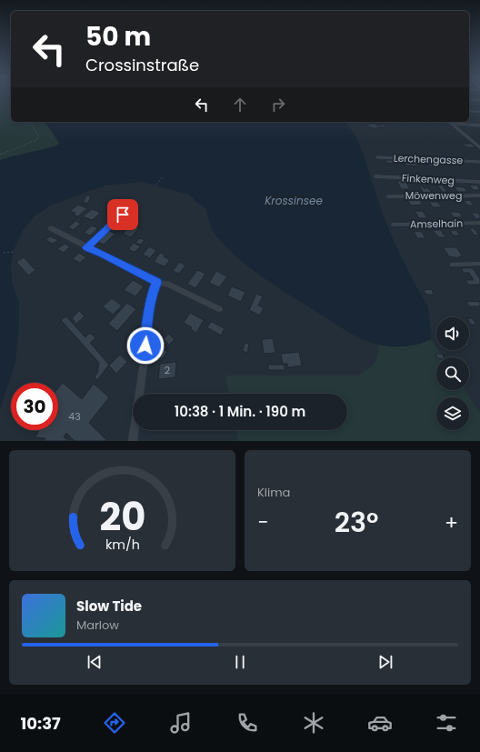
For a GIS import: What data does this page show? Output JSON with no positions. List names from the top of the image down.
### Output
{
  "streets": {
    "lane": [
      "Lerchengasse",
      "Finkenweg",
      "Möwenweg",
      "Amselhain"
    ]
  },
  "water": ["Krossinsee"],
  "house_numbers": ["2", "43"],
  "page": {
    "turn": ["50 m", "Crossinstraße"],
    "limit": "30",
    "trip": "10:38 · 1 Min. · 190 m",
    "tile": "Klima",
    "heat": ["−", "23°", "+"],
    "song": ["Slow Tide", "Marlow"],
    "tabs": "10:37",
    "gauge": ["20", "km/h"]
  }
}
